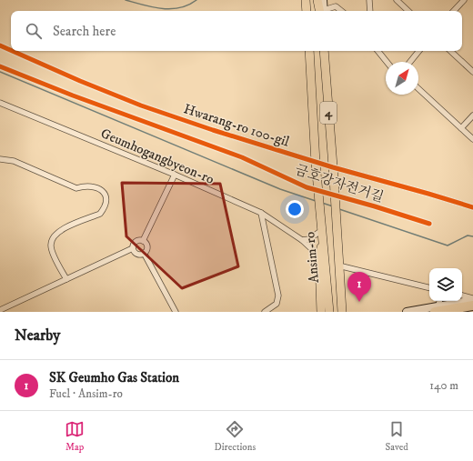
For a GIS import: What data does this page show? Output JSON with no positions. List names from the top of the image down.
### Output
{
  "streets": {
    "main road": ["4", "Ansim-ro"],
    "street": ["Hwarang-ro 100-gil", "Geumhogangbyeon-ro"],
    "cycle path": ["금호강자전거길"]
  },
  "crossings": [
    ["Hwarang-ro 100-gil", "Ansim-ro"]
  ],
  "north": "top right",
  "page": {
    "search": "Search here",
    "pins": "1",
    "heading": "Nearby",
    "list": [
      {
        "mark": "1",
        "name": "SK Geumho Gas Station",
        "note": "Fuel · Ansim-ro",
        "value": "140 m"
      }
    ],
    "nav": ["Map", "Directions", "Saved"]
  }
}
